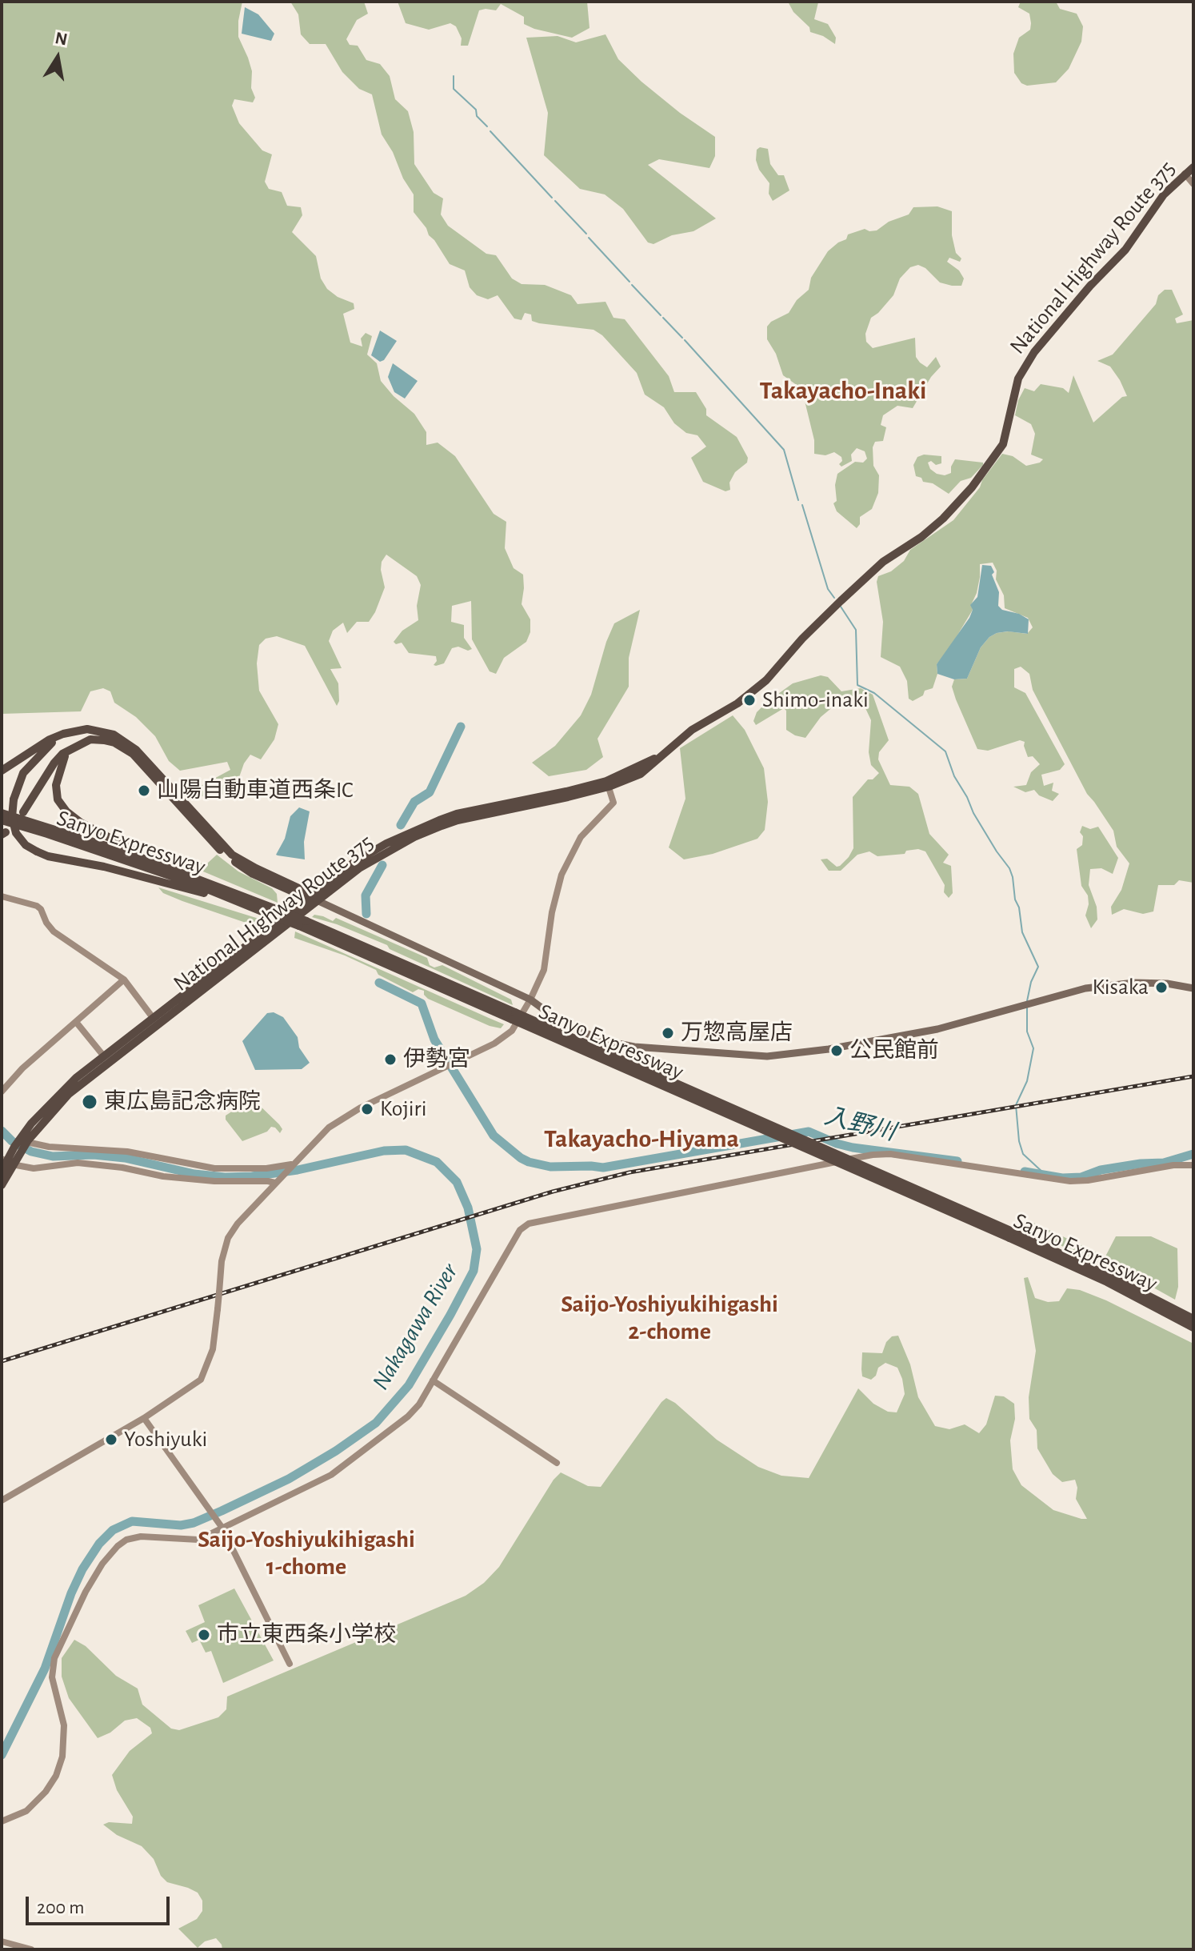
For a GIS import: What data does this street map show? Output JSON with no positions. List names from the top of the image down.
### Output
{
  "streets": {
    "highway": ["National Highway Route 375", "Sanyo Expressway"]
  },
  "districts": [
    "Takayacho-Inaki",
    "Takayacho-Hiyama",
    "Saijo-Yoshiyukihigashi 2-chome",
    "Saijo-Yoshiyukihigashi 1-chome"
  ],
  "water": ["入野川", "Nakagawa River"],
  "places": [
    "Shimo-inaki",
    "山陽自動車道西条IC",
    "Kisaka",
    "万惣高屋店",
    "公民館前",
    "伊勢宮",
    "東広島記念病院",
    "Kojiri",
    "Yoshiyuki",
    "市立東西条小学校"
  ],
  "scale_bar": "200 m",
  "north": "top"
}
